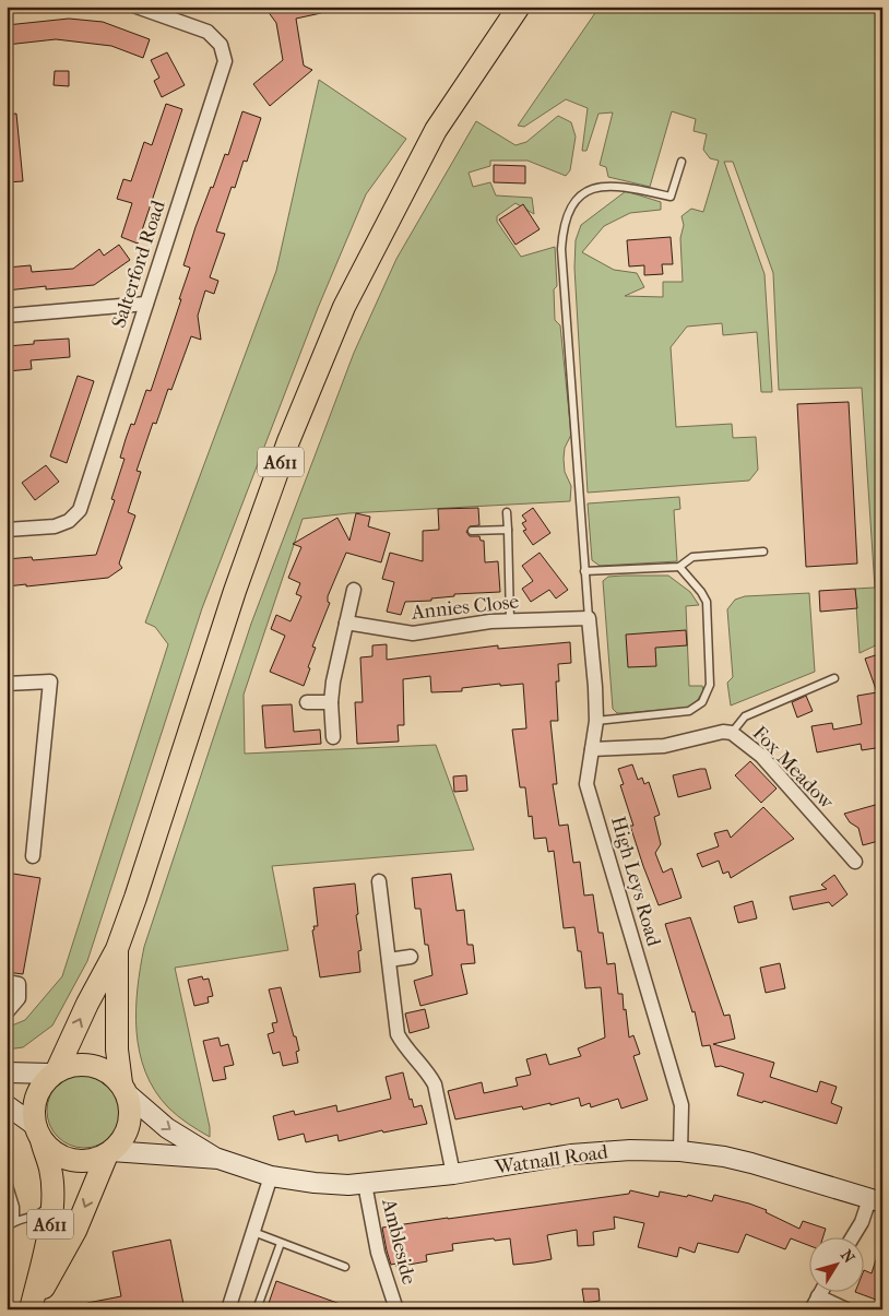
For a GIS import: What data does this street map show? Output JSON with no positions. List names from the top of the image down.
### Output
{
  "streets": {
    "main road": ["A611", "Watnall Road"],
    "street": [
      "Salterford Road",
      "Annies Close",
      "Fox Meadow",
      "High Leys Road",
      "Ambleside"
    ]
  },
  "crossings": [
    ["A611", "Watnall Road"],
    ["Annies Close", "High Leys Road"],
    ["Fox Meadow", "High Leys Road"],
    ["High Leys Road", "Watnall Road"],
    ["Watnall Road", "Ambleside"]
  ],
  "north": "top right"
}
